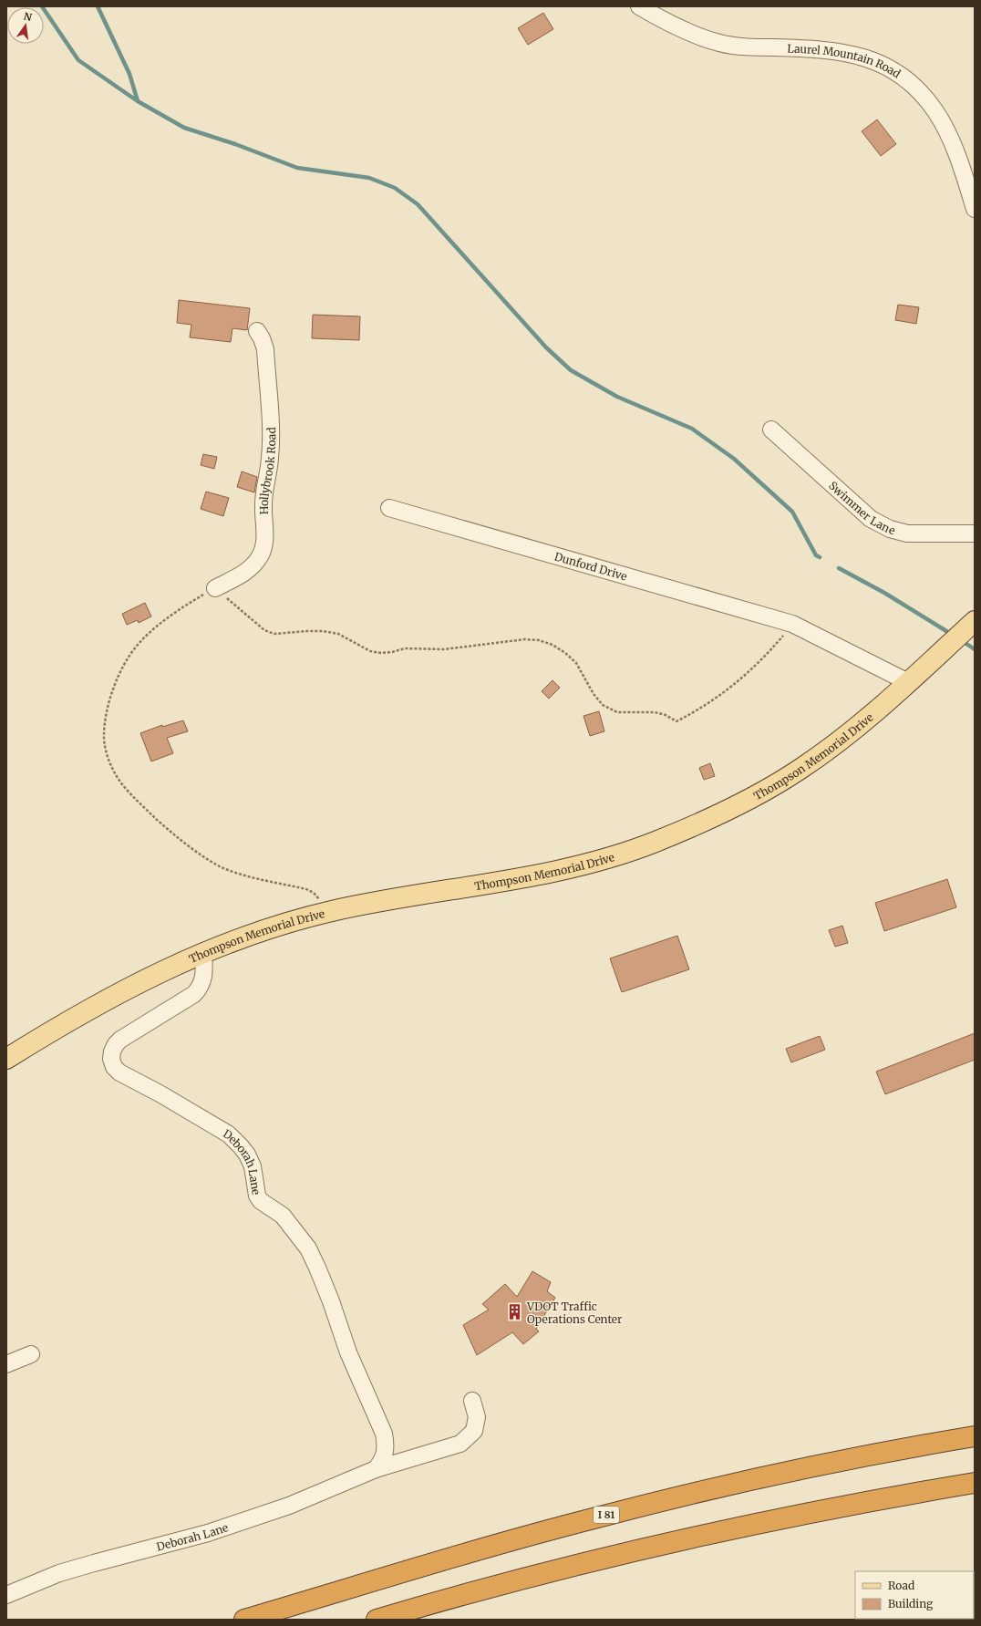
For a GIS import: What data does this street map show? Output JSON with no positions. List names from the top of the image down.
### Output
{
  "streets": {
    "highway": ["I 81"],
    "main road": ["Thompson Memorial Drive"],
    "street": [
      "Laurel Mountain Road",
      "Hollybrook Road",
      "Swimmer Lane",
      "Dunford Drive",
      "Deborah Lane"
    ]
  },
  "crossings": [
    ["Dunford Drive", "Thompson Memorial Drive"],
    ["Thompson Memorial Drive", "Deborah Lane"]
  ],
  "places": {
    "building": ["VDOT Traffic Operations Center"]
  },
  "legend": ["Road", "Building"],
  "north": "top"
}
